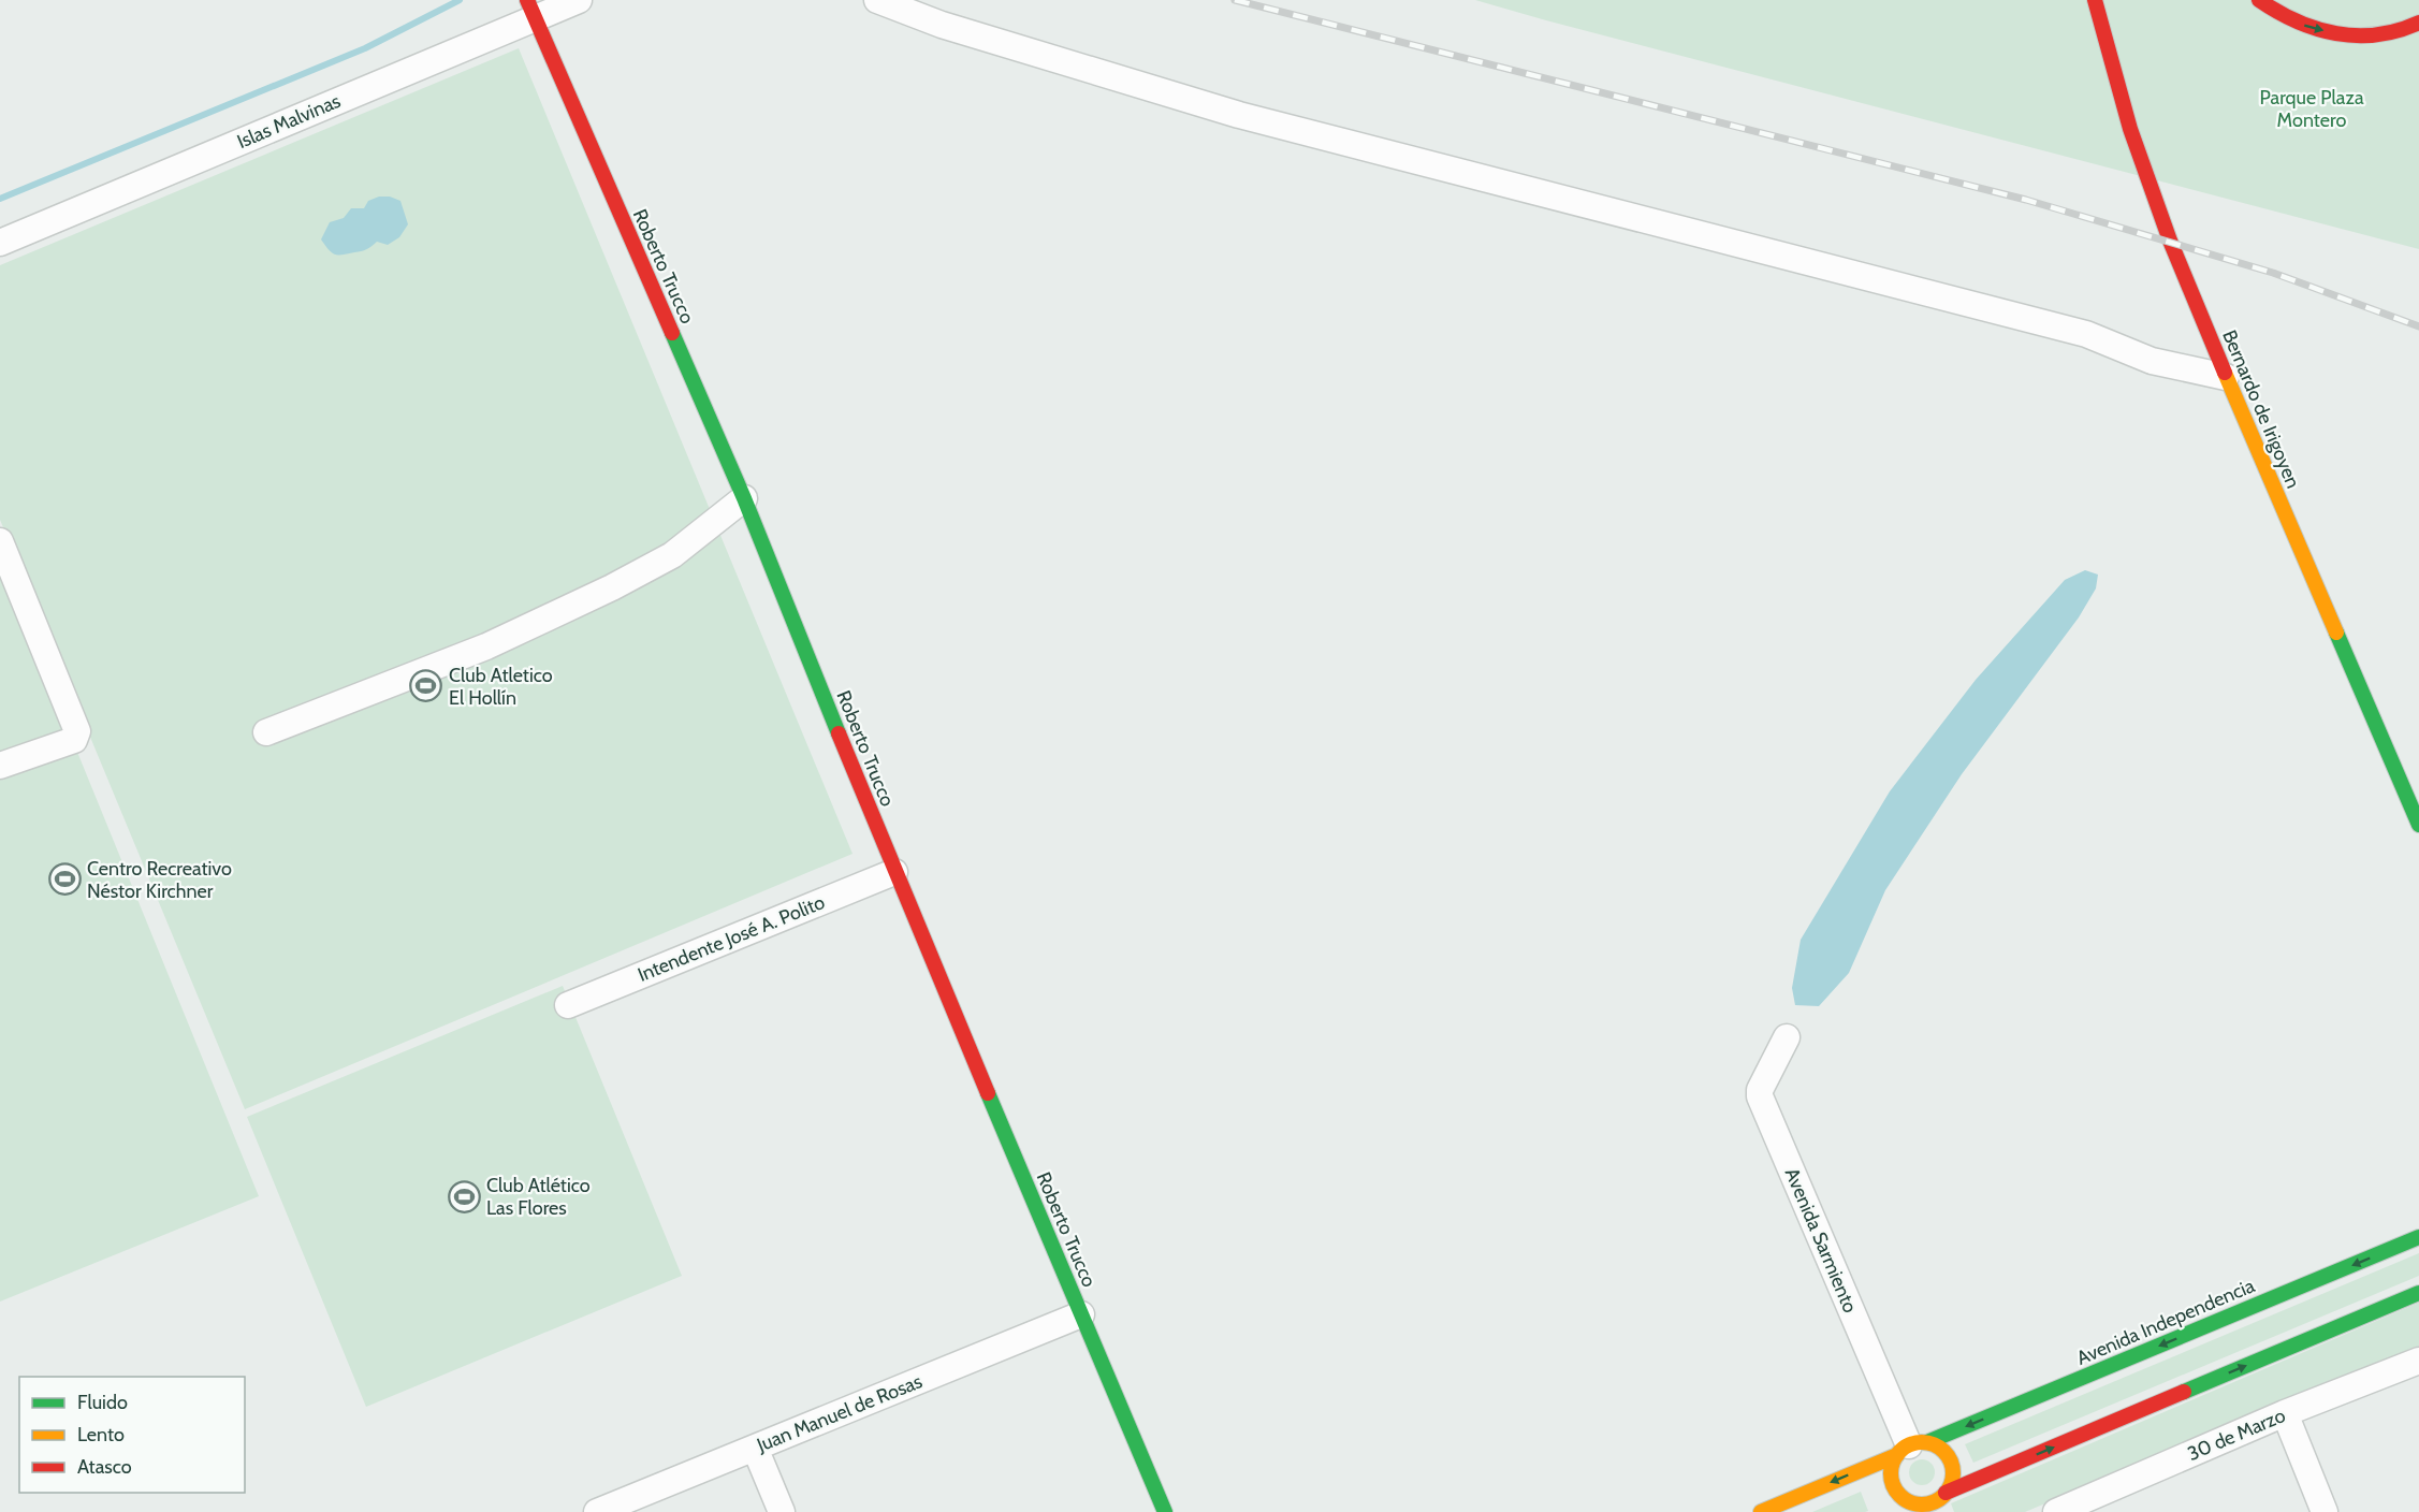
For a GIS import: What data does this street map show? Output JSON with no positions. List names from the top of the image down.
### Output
{
  "streets": {
    "main road": ["Roberto Trucco", "Bernardo de Irigoyen", "Avenida Independencia"],
    "street": [
      "Islas Malvinas",
      "Intendente José A. Polito",
      "Avenida Sarmiento",
      "Juan Manuel de Rosas",
      "30 de Marzo"
    ]
  },
  "crossings": [
    ["Islas Malvinas", "Roberto Trucco"],
    ["Roberto Trucco", "Intendente José A. Polito"],
    ["Roberto Trucco", "Juan Manuel de Rosas"],
    ["Avenida Sarmiento", "Avenida Independencia"]
  ],
  "parks": ["Parque Plaza Montero"],
  "places": {
    "sports": ["Club Atletico El Hollín", "Centro Recreativo Néstor Kirchner", "Club Atlético Las Flores"]
  },
  "legend": ["Fluido", "Lento", "Atasco"]
}
